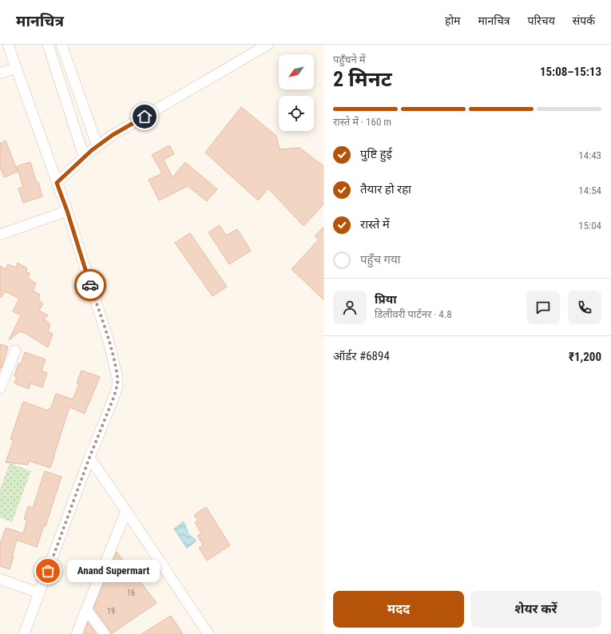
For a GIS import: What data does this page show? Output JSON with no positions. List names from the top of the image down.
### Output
{
  "places": ["Anand Supermart"],
  "house_numbers": ["16", "19"],
  "north": "bottom left",
  "page": {
    "header": "मानचित्र",
    "nav": [
      "होम",
      "मानचित्र",
      "परिचय",
      "संपर्क"
    ],
    "heading": ["2 मिनट", "पहुँचने में", "15:08–15:13"],
    "panel": [
      "प्रिया",
      "डिलीवरी पार्टनर · 4.8",
      "ऑर्डर #6894",
      "₹1,200"
    ],
    "bar": "रास्ते में · 160 m",
    "list": [
      ["पुष्टि हुई", "14:43"],
      ["तैयार हो रहा", "14:54"],
      ["रास्ते में", "15:04"],
      "पहुँच गया"
    ],
    "bubble": "Anand Supermart",
    "buttons": ["मदद", "शेयर करें"]
  }
}
